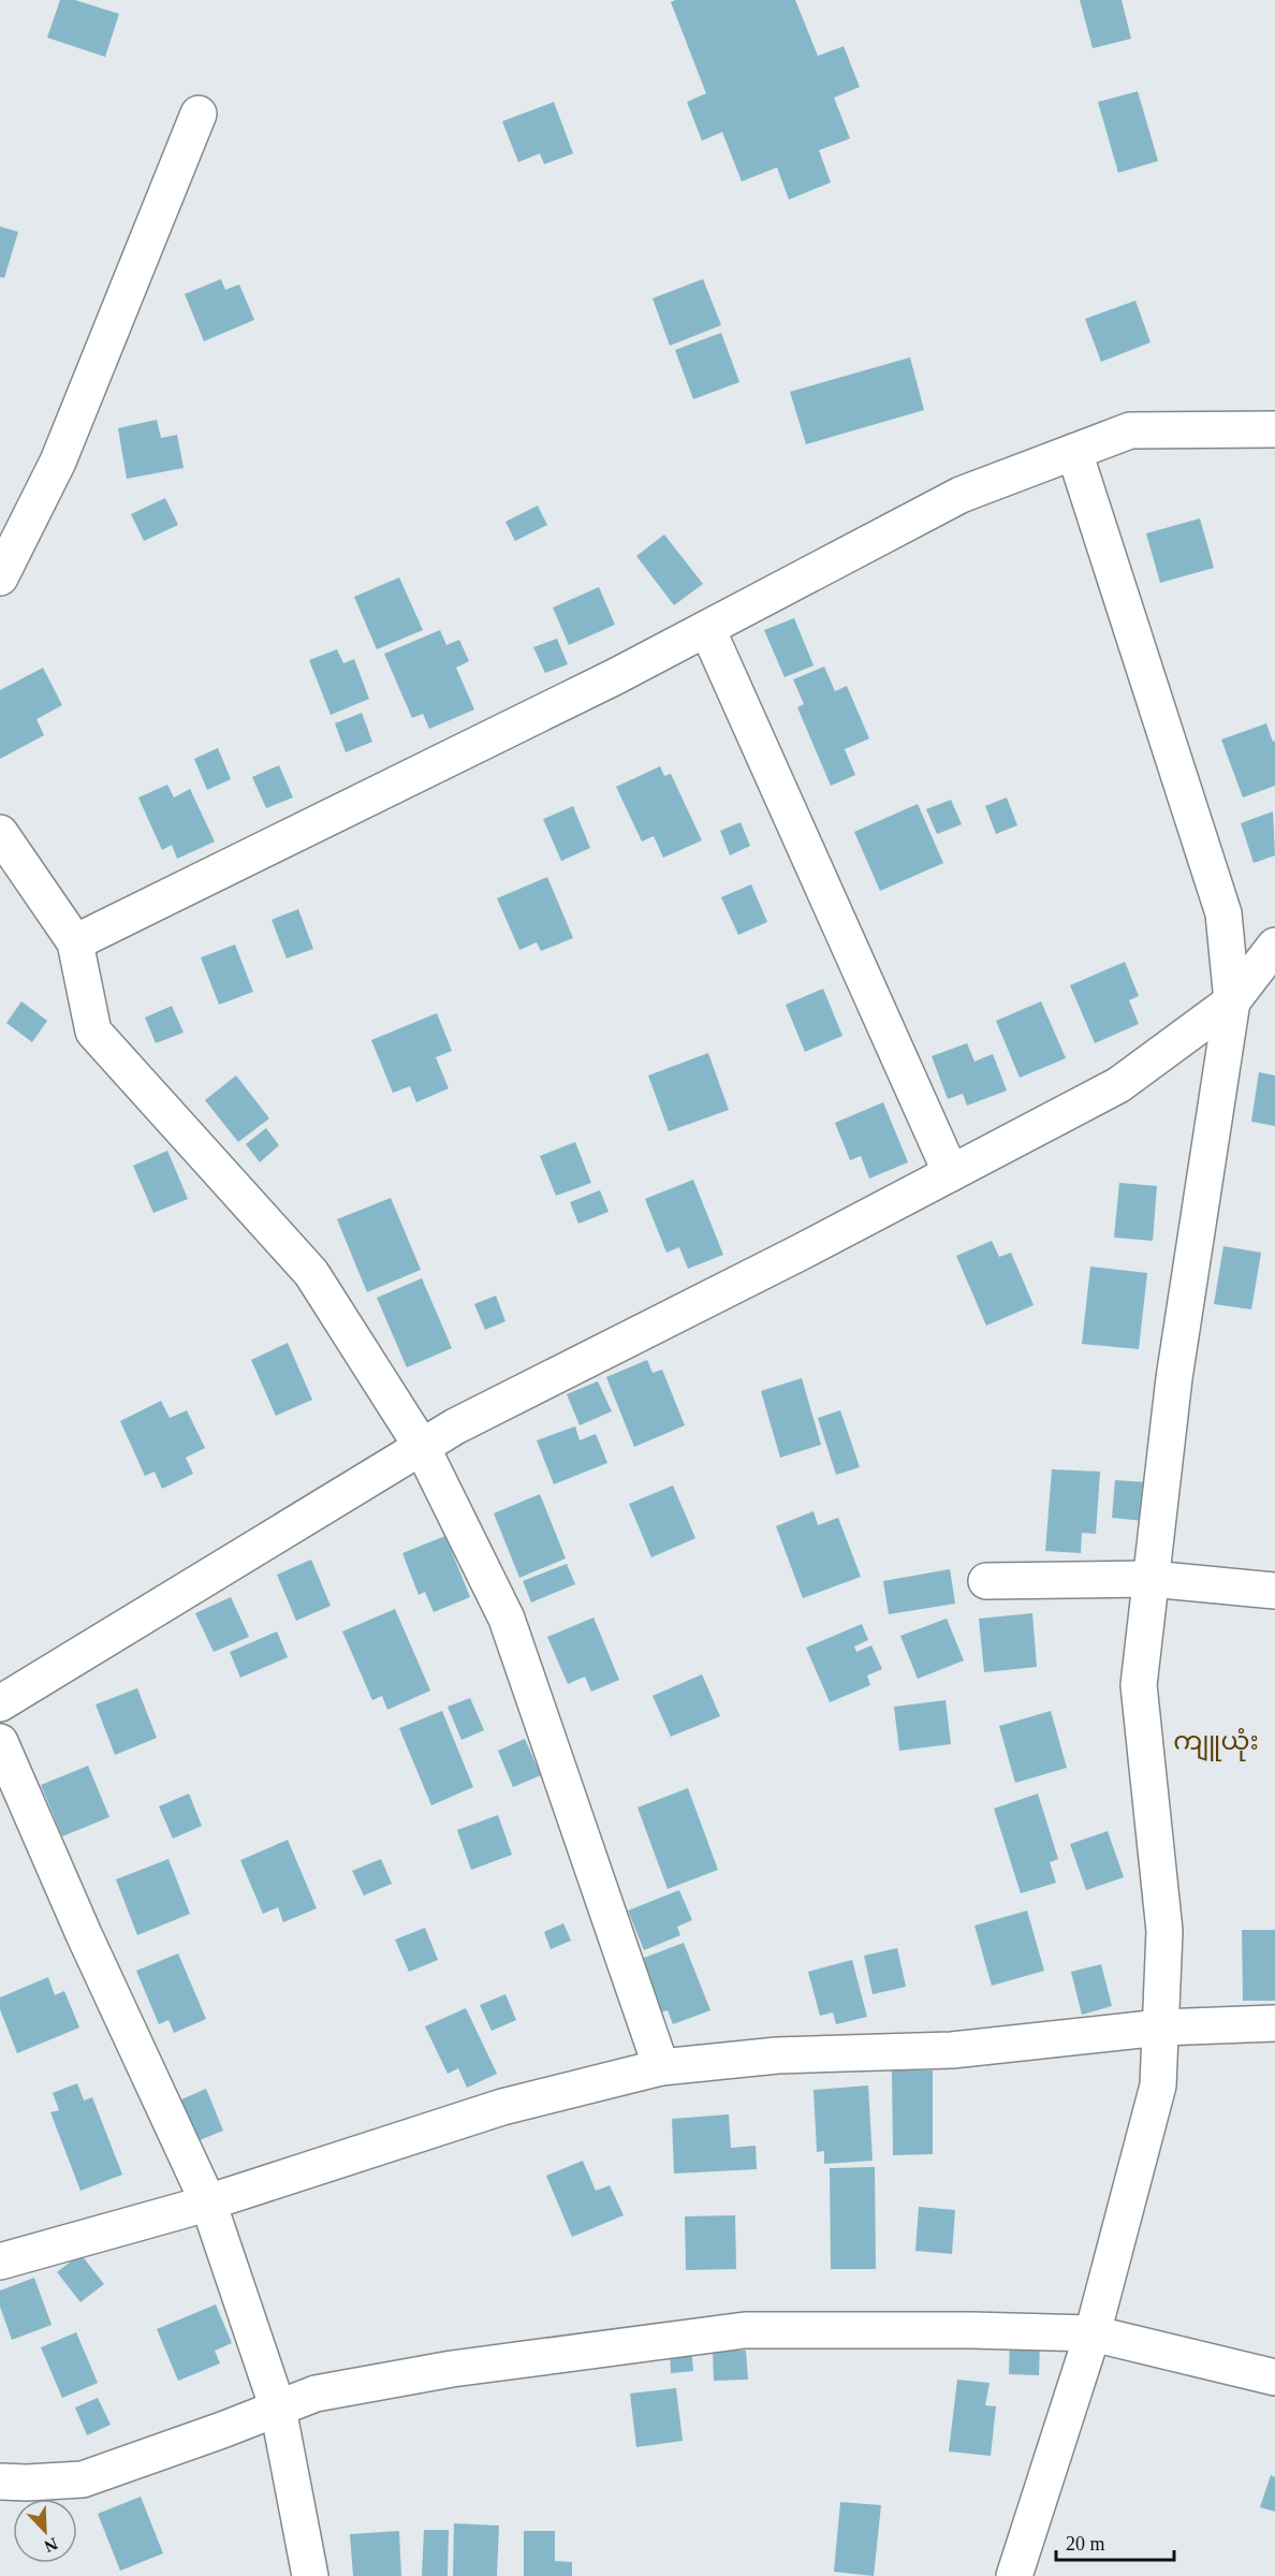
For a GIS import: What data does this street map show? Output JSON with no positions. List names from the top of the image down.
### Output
{
  "districts": ["ကျူယုံး"],
  "scale_bar": "20 m",
  "north": "bottom right"
}
